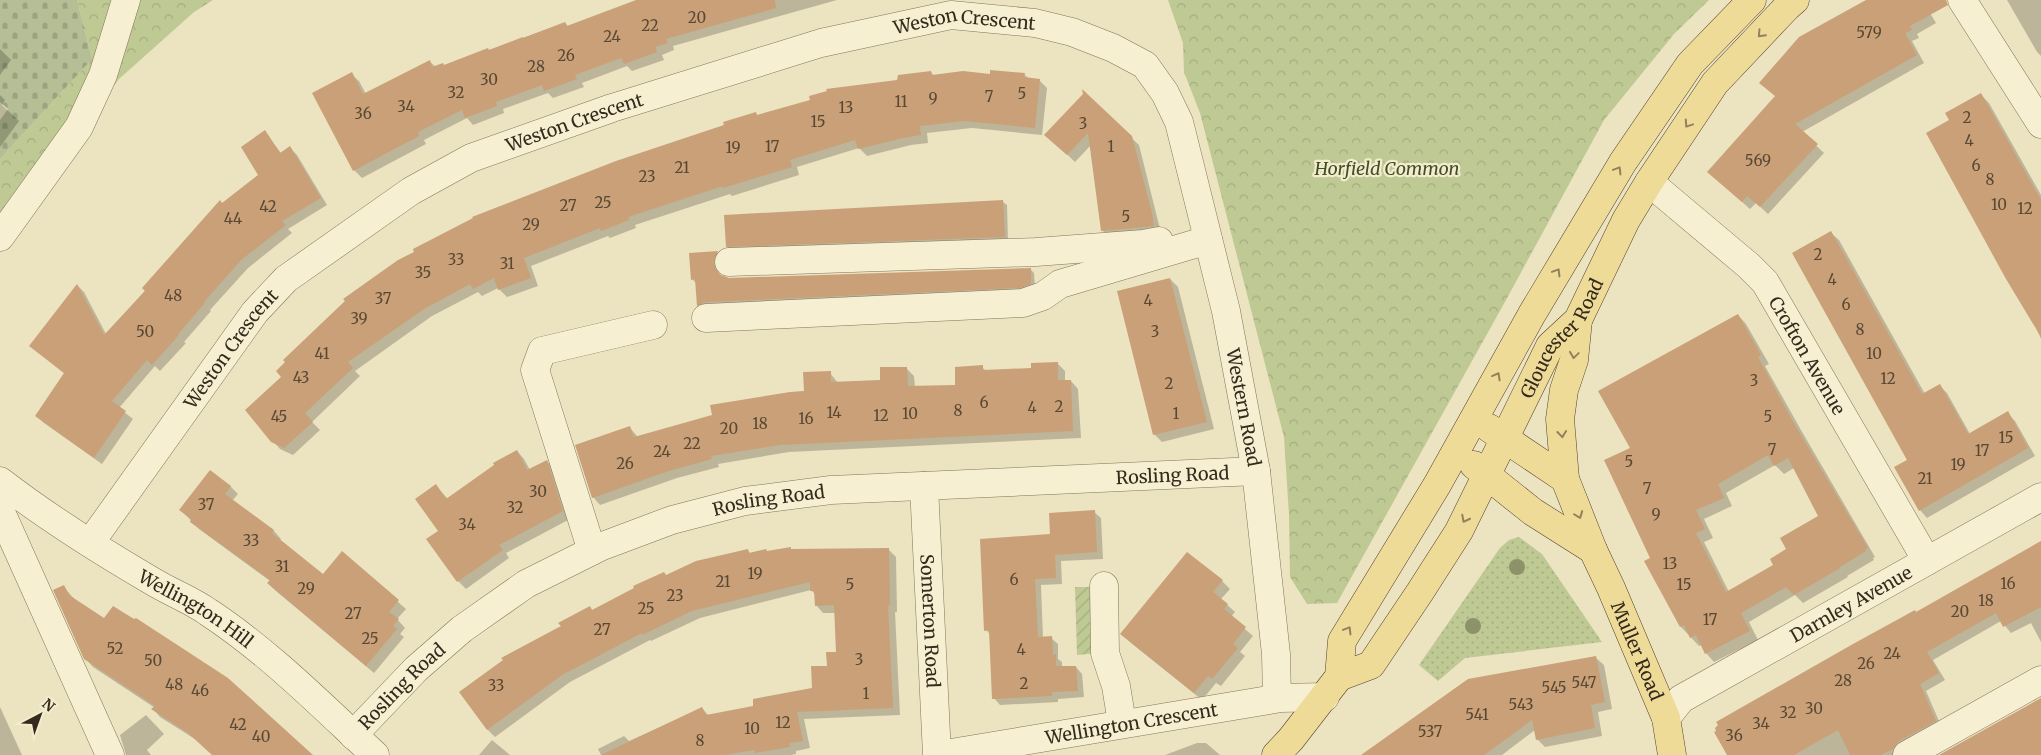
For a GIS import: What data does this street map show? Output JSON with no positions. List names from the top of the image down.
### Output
{
  "streets": {
    "main road": ["Gloucester Road", "Muller Road"],
    "street": [
      "Weston Crescent",
      "Crofton Avenue",
      "Western Road",
      "Rosling Road",
      "Darnley Avenue",
      "Wellington Hill",
      "Somerton Road",
      "Wellington Crescent"
    ]
  },
  "crossings": [
    ["Weston Crescent", "Western Road"],
    ["Weston Crescent", "Wellington Hill"],
    ["Gloucester Road", "Crofton Avenue"],
    ["Gloucester Road", "Muller Road"],
    ["Gloucester Road", "Wellington Crescent"],
    ["Crofton Avenue", "Darnley Avenue"],
    ["Western Road", "Rosling Road"],
    ["Western Road", "Wellington Crescent"],
    ["Rosling Road", "Wellington Hill"],
    ["Rosling Road", "Somerton Road"],
    ["Darnley Avenue", "Muller Road"],
    ["Somerton Road", "Wellington Crescent"]
  ],
  "one_way": ["Muller Road"],
  "parks": ["Horfield Common"],
  "house_numbers": [
    "20",
    "22",
    "579",
    "24",
    "26",
    "28",
    "30",
    "32",
    "5",
    "7",
    "9",
    "11",
    "34",
    "13",
    "36",
    "2",
    "15",
    "3",
    "4",
    "17",
    "1",
    "19",
    "569",
    "6",
    "21",
    "23",
    "8",
    "25",
    "10",
    "27",
    "42",
    "12",
    "5",
    "44",
    "29",
    "2",
    "33",
    "31",
    "35",
    "4",
    "48",
    "37",
    "4",
    "6",
    "39",
    "8",
    "50",
    "3",
    "41",
    "10",
    "43",
    "12",
    "3",
    "2",
    "6",
    "2",
    "4",
    "8",
    "14",
    "10",
    "1",
    "12",
    "45",
    "5",
    "16",
    "18",
    "20",
    "15",
    "22",
    "7",
    "17",
    "24",
    "5",
    "26",
    "19",
    "21",
    "7",
    "30",
    "37",
    "32",
    "9",
    "34",
    "33",
    "13",
    "31",
    "19",
    "6",
    "21",
    "16",
    "5",
    "15",
    "29",
    "23",
    "18",
    "25",
    "20",
    "27",
    "17",
    "27",
    "25",
    "52",
    "4",
    "24",
    "3",
    "50",
    "26",
    "28",
    "547",
    "2",
    "48",
    "33",
    "545",
    "46",
    "1",
    "543",
    "30",
    "32",
    "541",
    "12",
    "34",
    "42",
    "10",
    "537",
    "36",
    "40",
    "8"
  ],
  "north": "top right"
}
